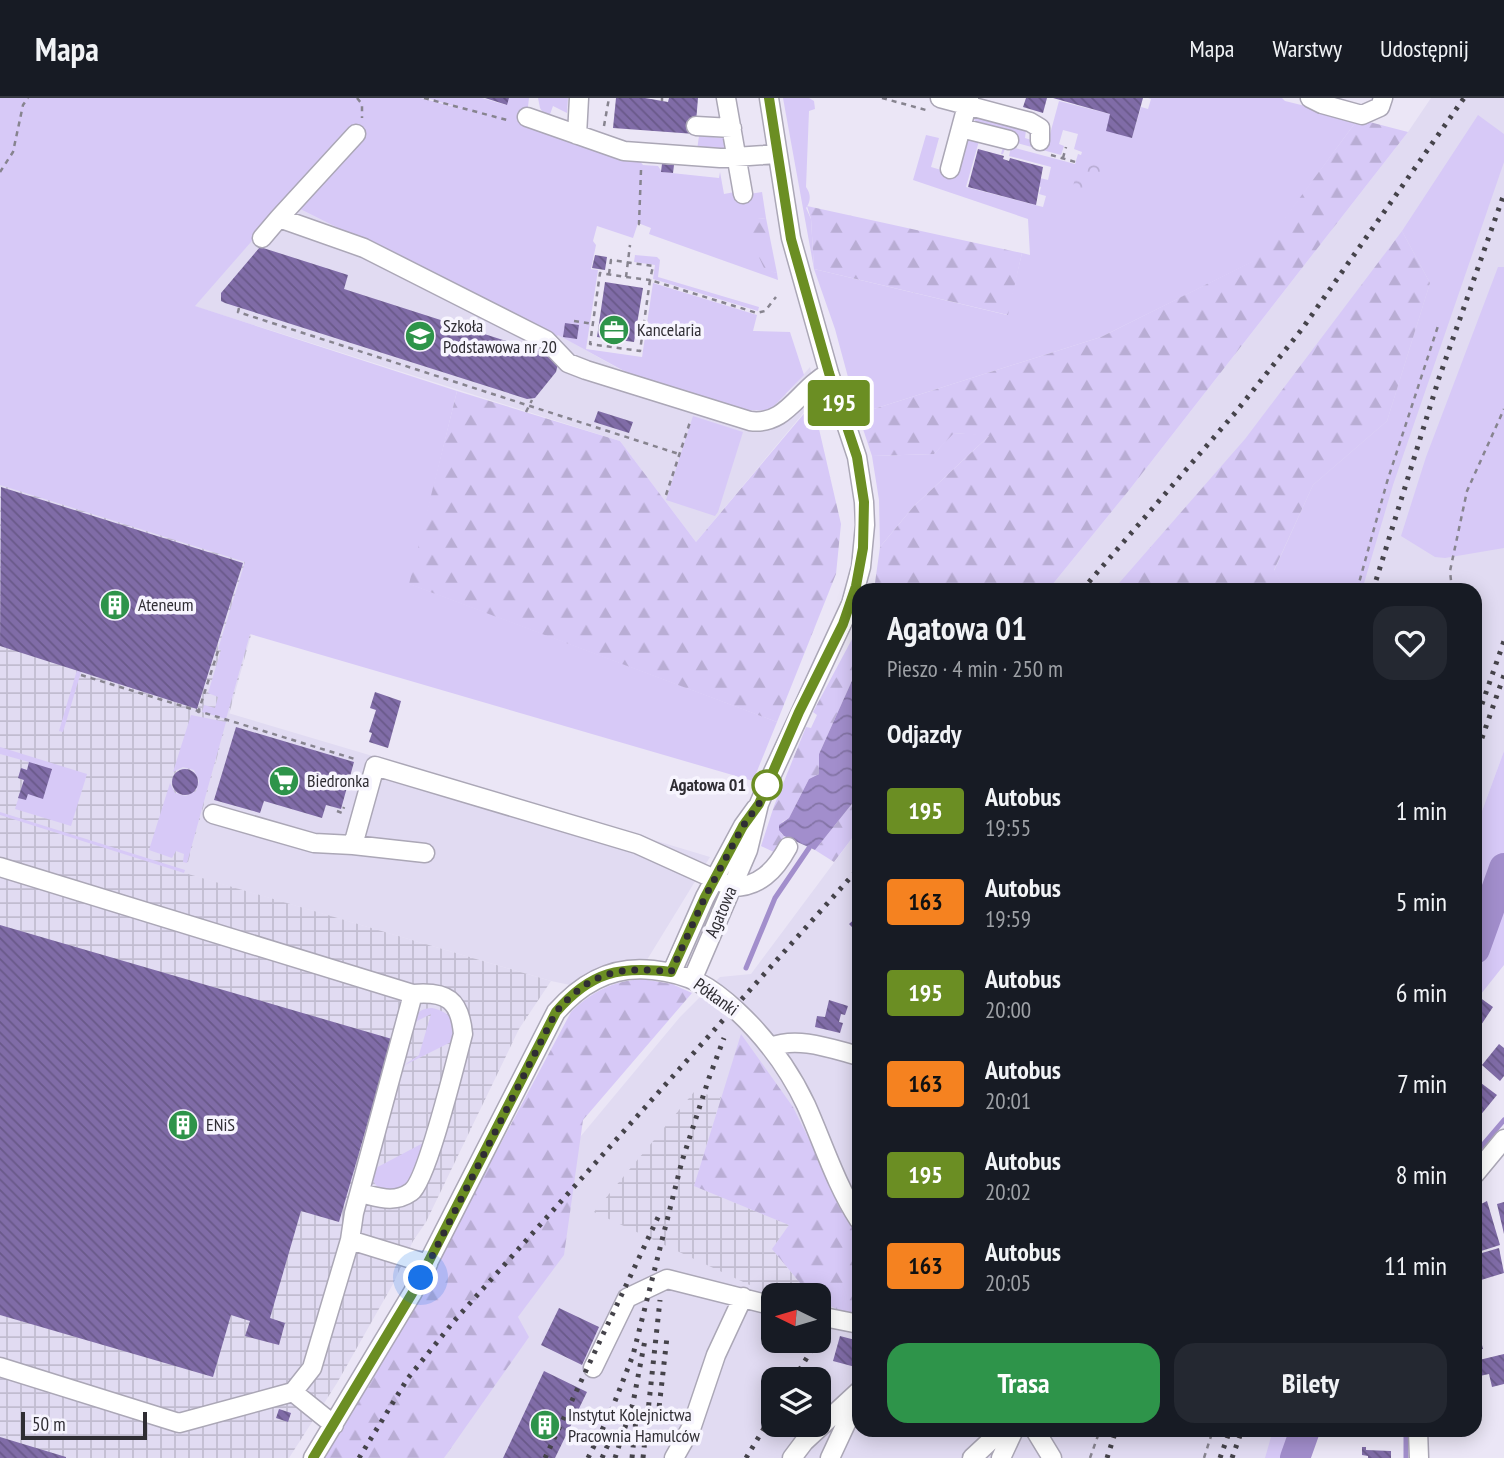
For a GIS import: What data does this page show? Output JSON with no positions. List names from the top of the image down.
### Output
{
  "streets": {
    "street": ["Agatowa", "Półłanki"]
  },
  "crossings": [
    ["Agatowa", "Półłanki"]
  ],
  "places": {
    "office": ["Kancelaria"],
    "school or university": ["Szkoła Podstawowa nr 20"],
    "building": ["Ateneum", "ENiS", "Instytut Kolejnictwa Pracownia Hamulców"],
    "supermarket": ["Biedronka"],
    "other": ["Agatowa 01"]
  },
  "lines": ["bus line 195"],
  "scale_bar": "50 m",
  "north": "left",
  "page": {
    "header": "Mapa",
    "nav": ["Mapa", "Warstwy", "Udostępnij"],
    "on_map": "195",
    "heading": [
      ["Agatowa 01", "Pieszo · 4 min · 250 m"],
      "Odjazdy"
    ],
    "list": [
      {
        "mark": "195",
        "name": "Autobus",
        "note": "19:55",
        "value": "1 min"
      },
      {
        "mark": "163",
        "name": "Autobus",
        "note": "19:59",
        "value": "5 min"
      },
      {
        "mark": "195",
        "name": "Autobus",
        "note": "20:00",
        "value": "6 min"
      },
      {
        "mark": "163",
        "name": "Autobus",
        "note": "20:01",
        "value": "7 min"
      },
      {
        "mark": "195",
        "name": "Autobus",
        "note": "20:02",
        "value": "8 min"
      },
      {
        "mark": "163",
        "name": "Autobus",
        "note": "20:05",
        "value": "11 min"
      }
    ],
    "buttons": ["Trasa", "Bilety"],
    "scale": "50 m"
  }
}
